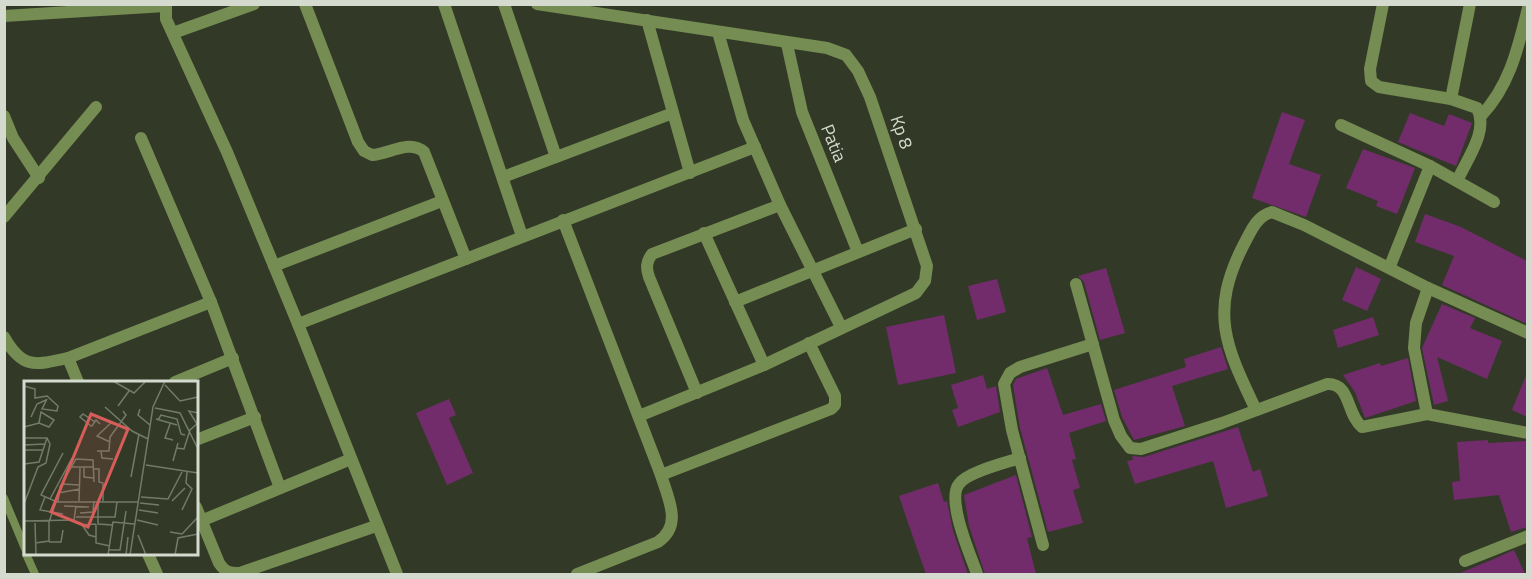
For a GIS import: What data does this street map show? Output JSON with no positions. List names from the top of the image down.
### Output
{
  "streets": {
    "street": ["Kp 8", "Patia"]
  },
  "crossings": [
    ["Kp 8", "Patia"]
  ]
}
